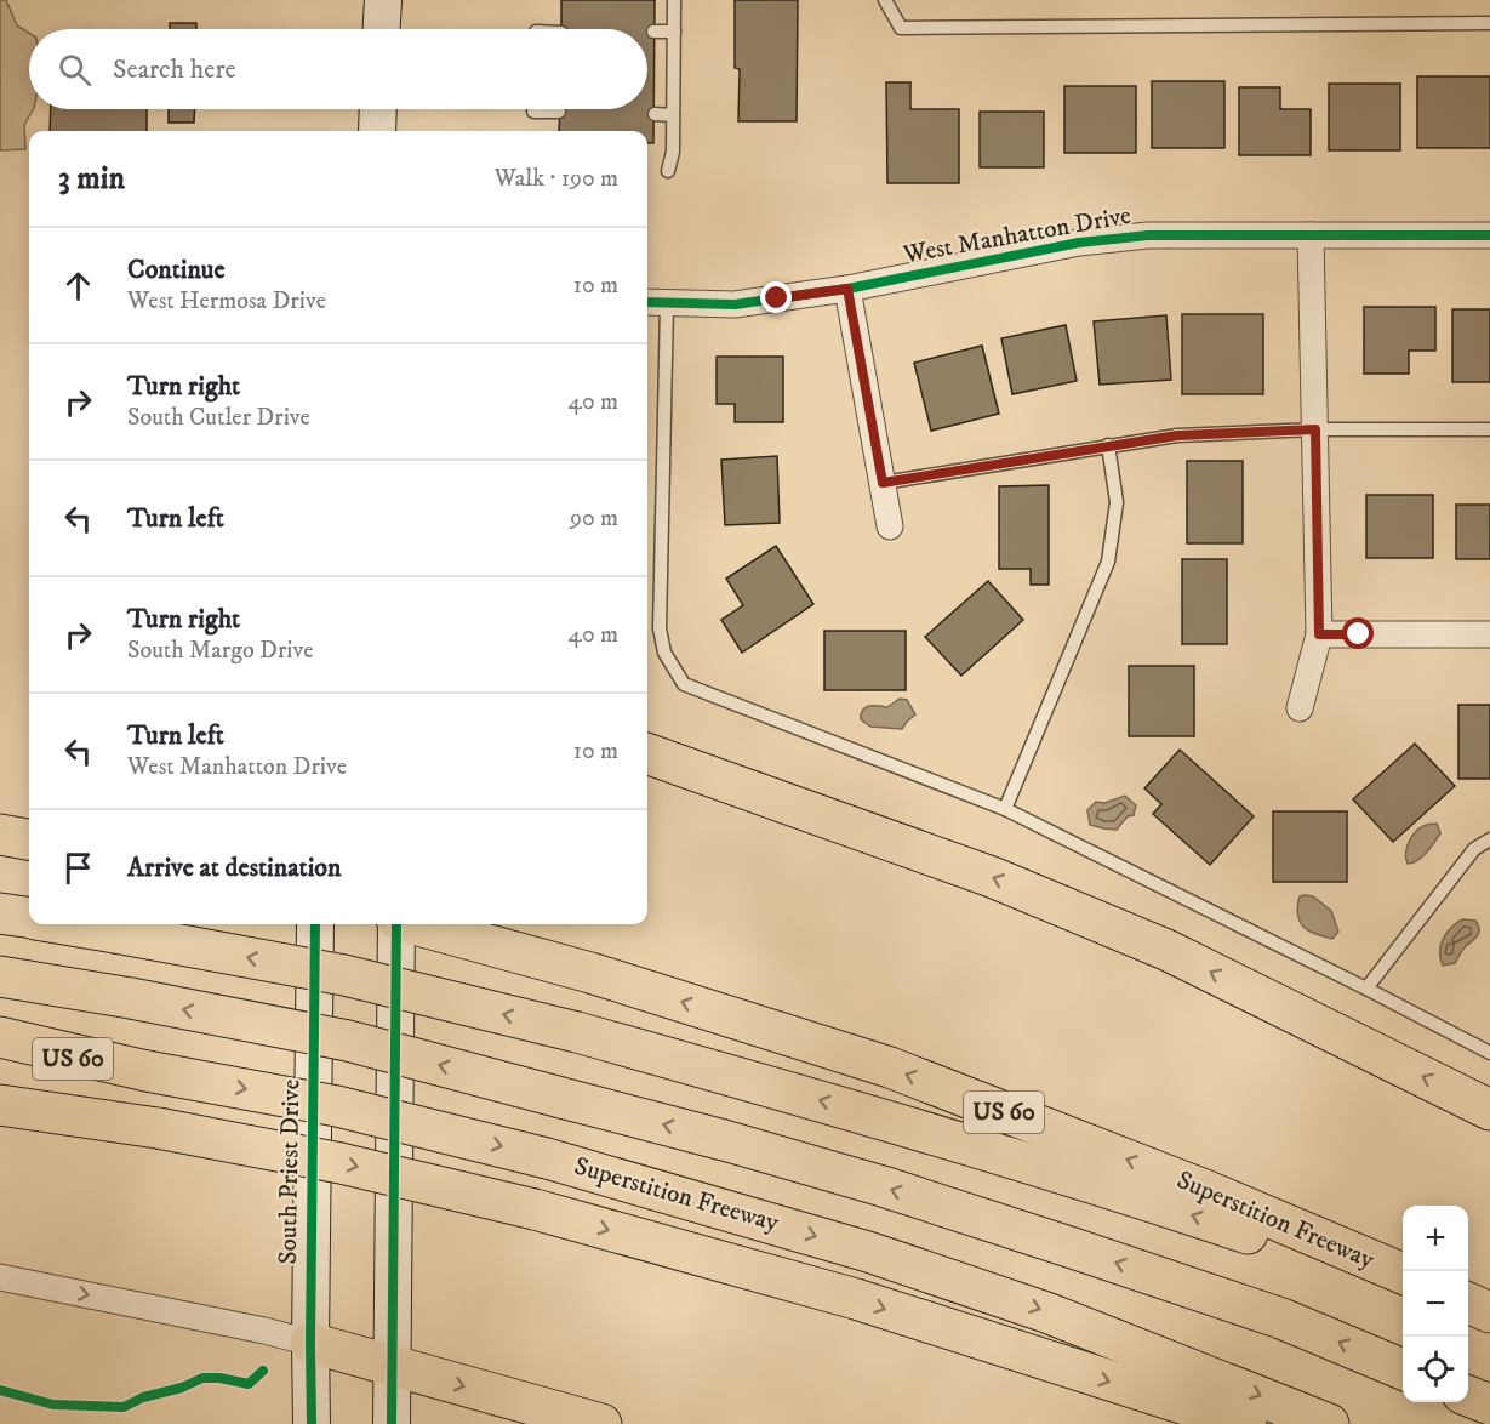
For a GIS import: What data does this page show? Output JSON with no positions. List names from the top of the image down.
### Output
{
  "streets": {
    "highway": ["US 60", "Superstition Freeway"],
    "main road": ["South Priest Drive"],
    "street": ["West Manhatton Drive"]
  },
  "page": {
    "search": "Search here",
    "heading": ["3 min", "Walk · 190 m"],
    "list": [
      ["Continue", "West Hermosa Drive", "10 m"],
      ["Turn right", "South Cutler Drive", "40 m"],
      ["Turn left", "90 m"],
      ["Turn right", "South Margo Drive", "40 m"],
      ["Turn left", "West Manhatton Drive", "10 m"],
      "Arrive at destination"
    ],
    "map_buttons": ["+", "−"]
  }
}
